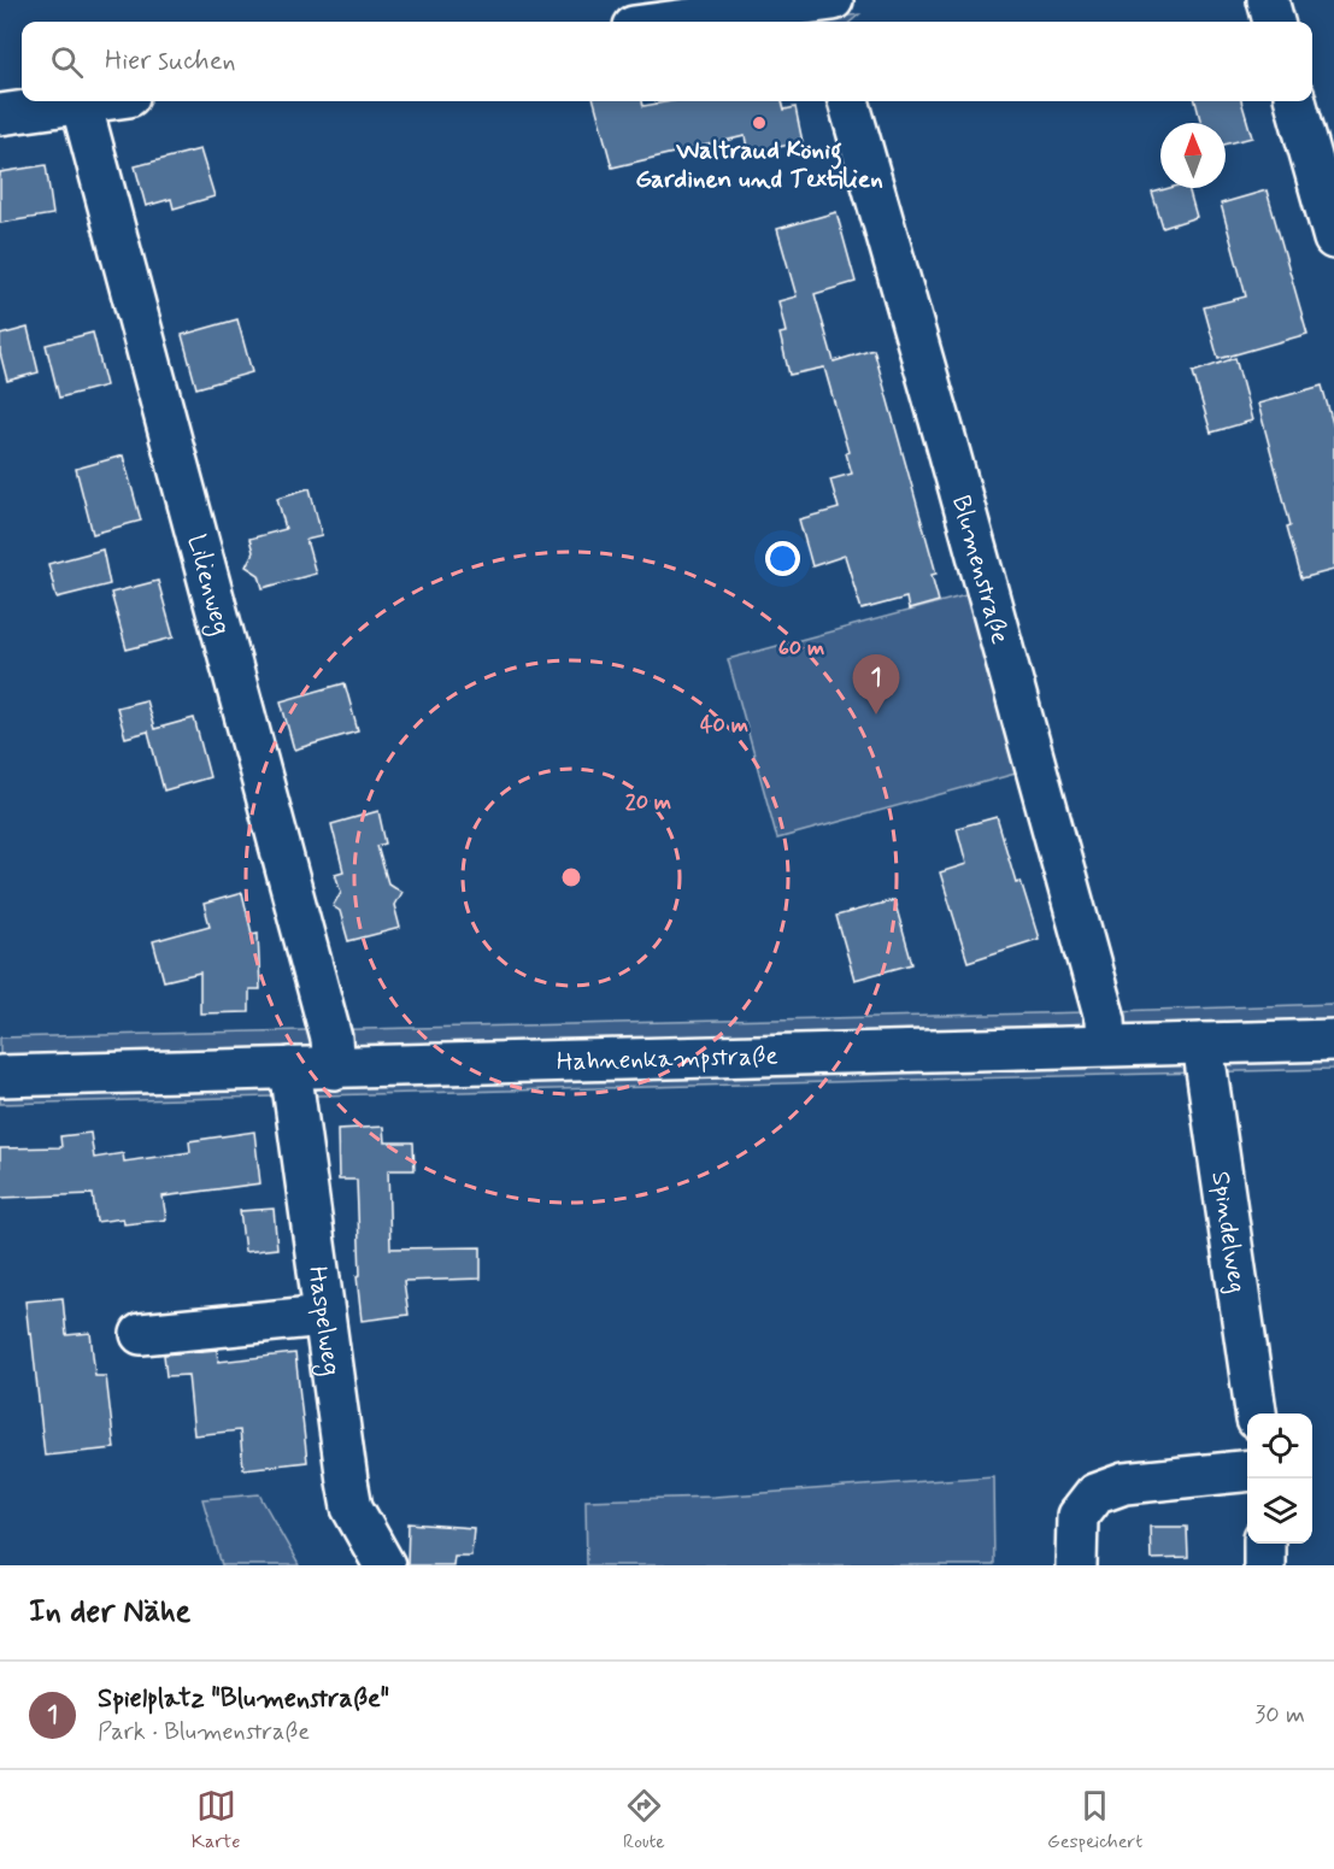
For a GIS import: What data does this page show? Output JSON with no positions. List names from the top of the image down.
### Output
{
  "streets": {
    "street": [
      "Blumenstraße",
      "Lilienweg",
      "Hahnenkampstraße",
      "Spindelweg",
      "Haspelweg"
    ]
  },
  "crossings": [
    ["Blumenstraße", "Hahnenkampstraße"],
    ["Lilienweg", "Hahnenkampstraße"],
    ["Hahnenkampstraße", "Spindelweg"],
    ["Hahnenkampstraße", "Haspelweg"]
  ],
  "places": ["Waltraud König Gardinen und Textilien"],
  "north": "top",
  "page": {
    "search": "Hier suchen",
    "pins": "1",
    "heading": "In der Nähe",
    "list": [
      {
        "mark": "1",
        "name": "Spielplatz \"Blumenstraße\"",
        "note": "Park · Blumenstraße",
        "value": "30 m"
      }
    ],
    "nav": ["Karte", "Route", "Gespeichert"]
  },
  "rings": ["60 m", "40 m", "20 m"]
}
